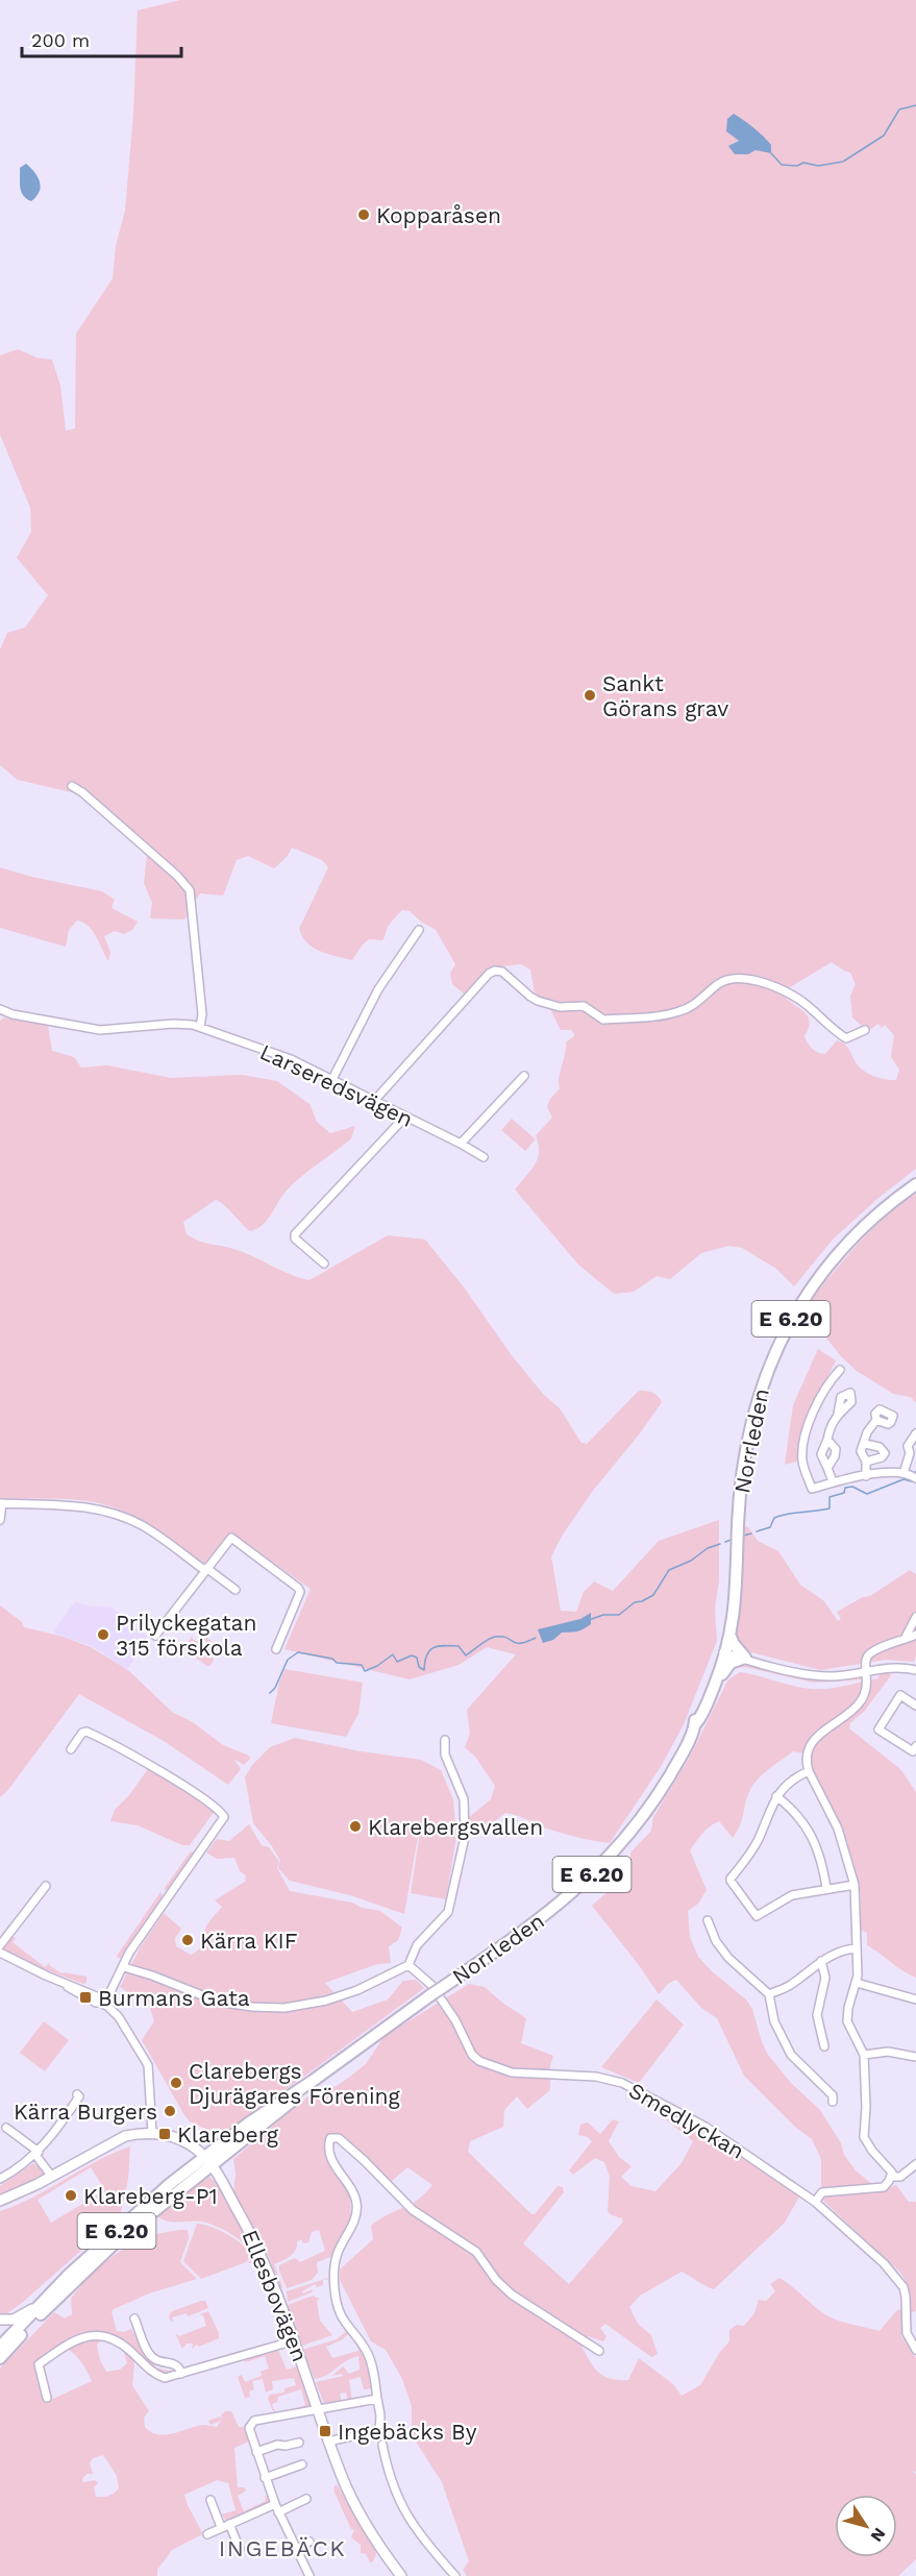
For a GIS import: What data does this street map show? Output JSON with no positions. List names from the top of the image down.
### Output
{
  "streets": {
    "highway": ["E 6.20", "Norrleden"],
    "main road": ["Ellesbovägen"],
    "street": ["Larseredsvägen", "Smedlyckan"]
  },
  "crossings": [
    ["Norrleden", "Ellesbovägen"]
  ],
  "districts": ["INGEBÄCK"],
  "places": {
    "other": [
      "Kopparåsen",
      "Sankt Görans grav",
      "Prilyckegatan 315 förskola",
      "Klarebergsvallen",
      "Kärra KIF",
      "Clarebergs Djurägares Förening",
      "Kärra Burgers",
      "Klareberg-P1"
    ],
    "transit": ["Burmans Gata", "Klareberg", "Ingebäcks By"]
  },
  "scale_bar": "200 m",
  "north": "bottom right"
}
